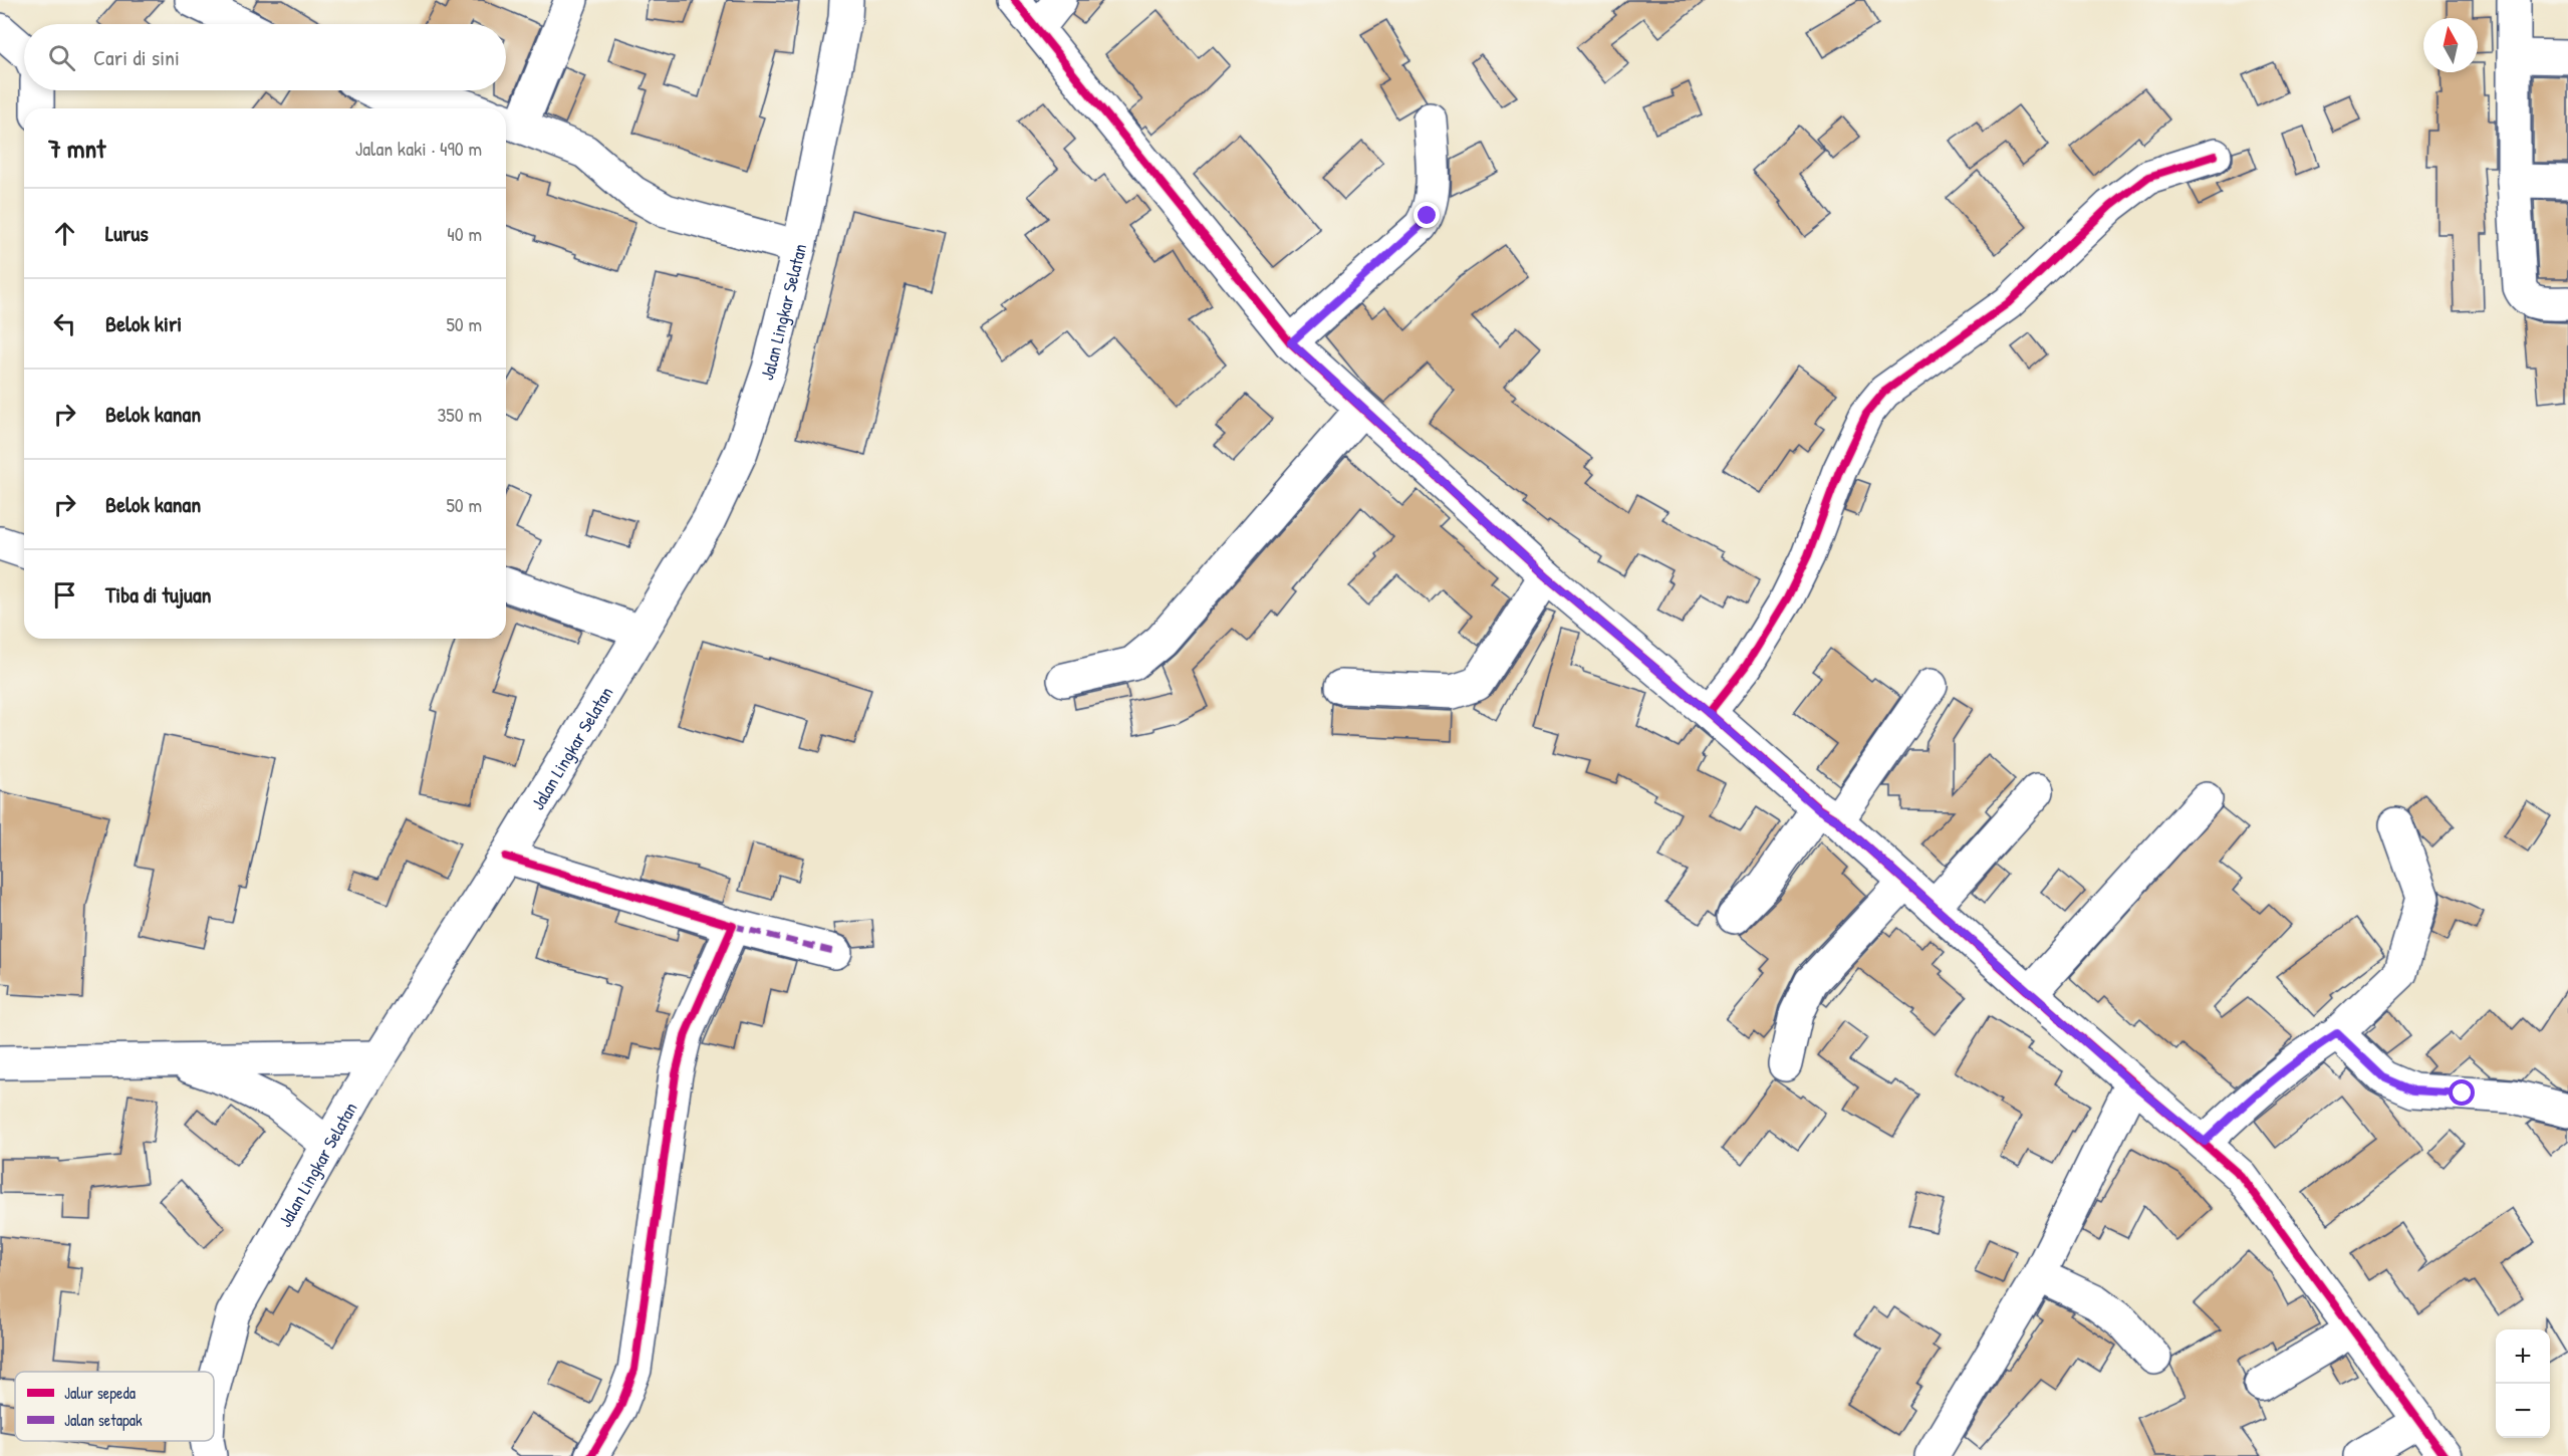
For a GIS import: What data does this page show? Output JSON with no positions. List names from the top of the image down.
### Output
{
  "streets": {
    "main road": ["Jalan Lingkar Selatan"]
  },
  "legend": ["Jalur sepeda", "Jalan setapak"],
  "north": "top",
  "page": {
    "search": "Cari di sini",
    "heading": ["7 mnt", "Jalan kaki · 490 m"],
    "list": [
      ["Lurus", "40 m"],
      ["Belok kiri", "50 m"],
      ["Belok kanan", "350 m"],
      ["Belok kanan", "50 m"],
      "Tiba di tujuan"
    ],
    "map_buttons": ["+", "−"]
  }
}
